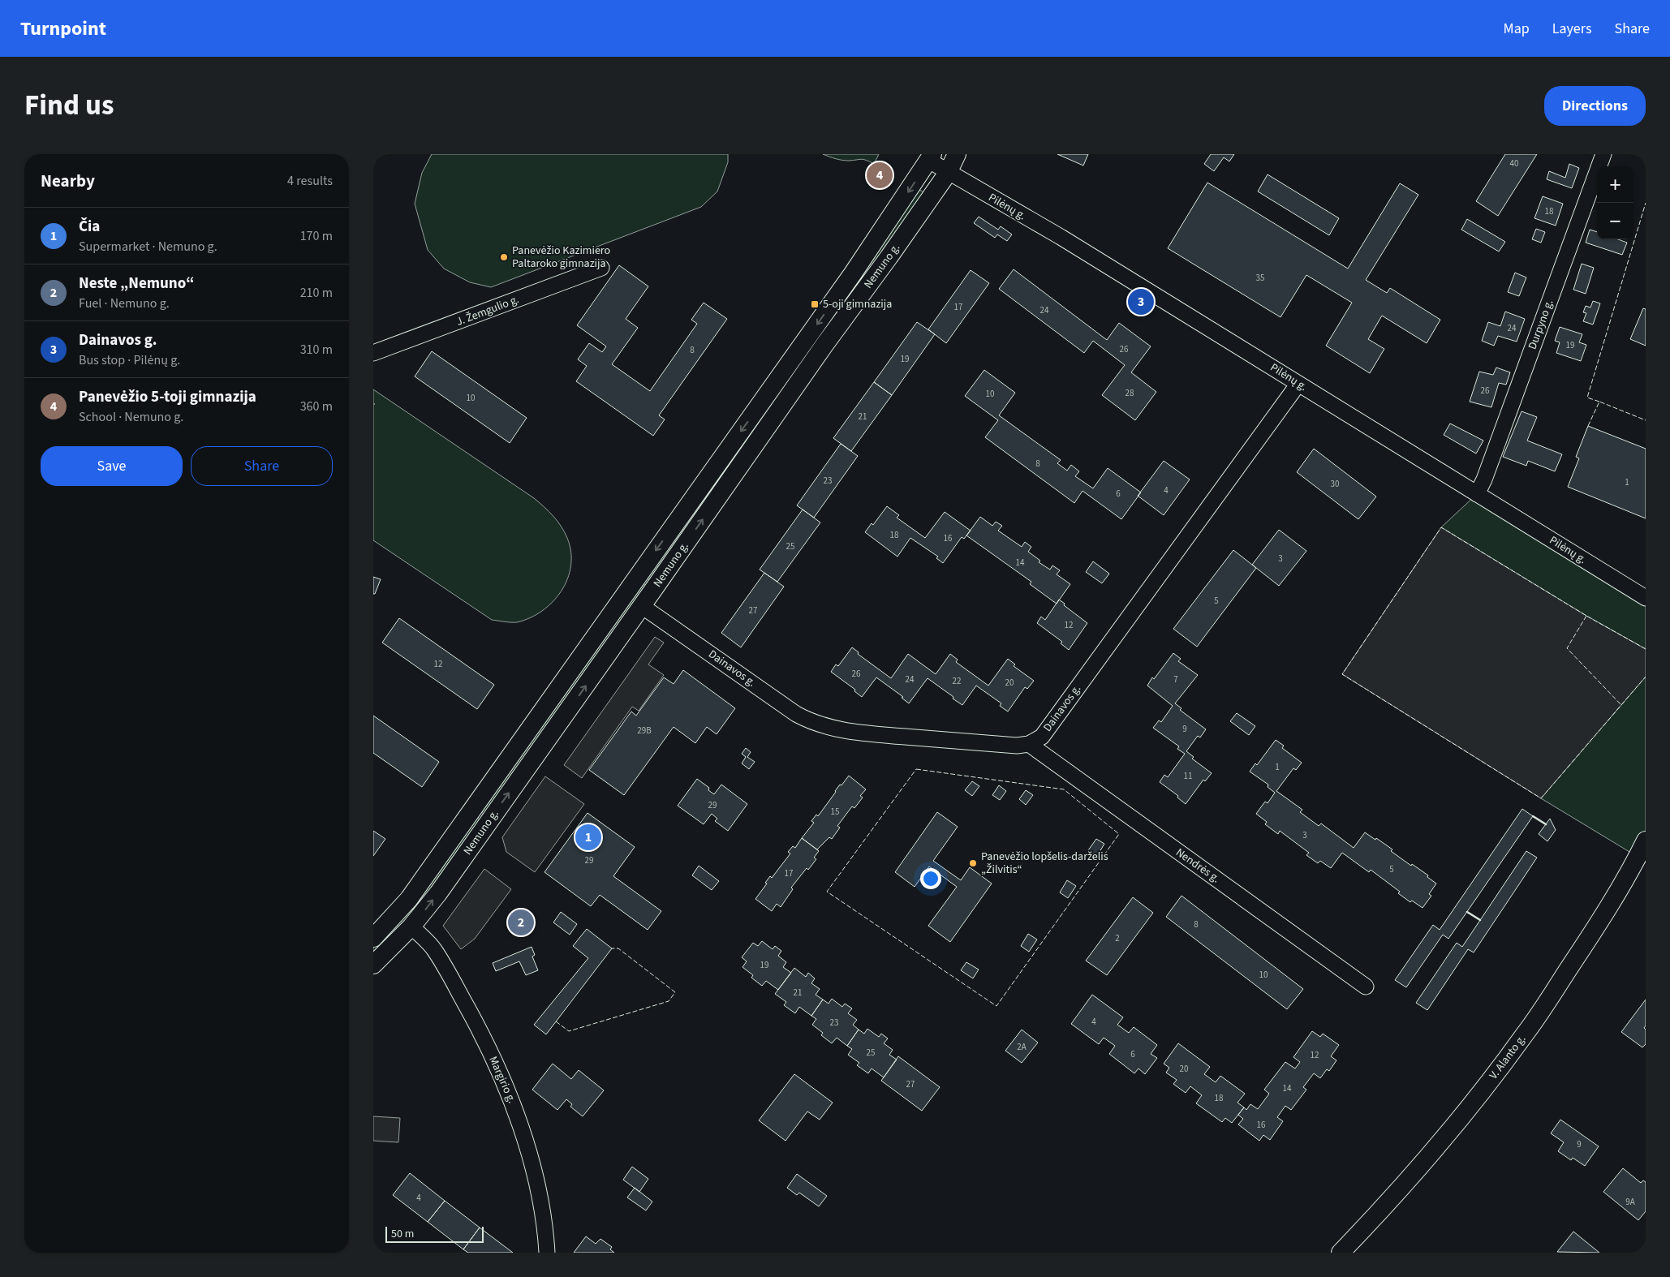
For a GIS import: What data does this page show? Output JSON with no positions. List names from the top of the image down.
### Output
{
  "streets": {
    "main road": ["Nemuno g.", "V. Alanto g."],
    "street": [
      "Pilėnų g.",
      "J. Žemgulio g.",
      "Durpyno g.",
      "Dainavos g.",
      "Nendrės g.",
      "Margirio g."
    ]
  },
  "crossings": [
    ["Pilėnų g.", "Nemuno g."],
    ["Pilėnų g.", "Durpyno g."],
    ["Pilėnų g.", "Dainavos g."],
    ["Nemuno g.", "Dainavos g."],
    ["Nemuno g.", "Margirio g."],
    ["Dainavos g.", "Nendrės g."]
  ],
  "places": {
    "other": ["Panevėžio Kazimiero Paltaroko gimnazija", "Panevėžio lopšelis-darželis „Žilvitis“"],
    "transit": ["5-oji gimnazija"]
  },
  "house_numbers": [
    "40",
    "18",
    "35",
    "17",
    "24",
    "24",
    "19",
    "26",
    "8",
    "19",
    "26",
    "28",
    "10",
    "10",
    "21",
    "8",
    "23",
    "1",
    "30",
    "4",
    "6",
    "18",
    "16",
    "25",
    "3",
    "14",
    "5",
    "27",
    "12",
    "12",
    "26",
    "24",
    "7",
    "22",
    "20",
    "9",
    "29B",
    "1",
    "11",
    "29",
    "15",
    "3",
    "29",
    "5",
    "17",
    "8",
    "2",
    "19",
    "10",
    "21",
    "4",
    "23",
    "2A",
    "25",
    "6",
    "12",
    "20",
    "27",
    "14",
    "18",
    "16",
    "9",
    "4",
    "9A"
  ],
  "scale_bar": "50 m",
  "page": {
    "header": "Turnpoint",
    "nav": ["Map", "Layers", "Share"],
    "title": "Find us",
    "buttons": [
      "Directions",
      ["Save", "Share"]
    ],
    "heading": ["Nearby", "4 results"],
    "pins": [
      "4",
      "3",
      "1",
      "2"
    ],
    "map_buttons": ["+", "−"],
    "list": [
      {
        "mark": "1",
        "name": "Čia",
        "note": "Supermarket · Nemuno g.",
        "value": "170 m"
      },
      {
        "mark": "2",
        "name": "Neste „Nemuno“",
        "note": "Fuel · Nemuno g.",
        "value": "210 m"
      },
      {
        "mark": "3",
        "name": "Dainavos g.",
        "note": "Bus stop · Pilėnų g.",
        "value": "310 m"
      },
      {
        "mark": "4",
        "name": "Panevėžio 5-toji gimnazija",
        "note": "School · Nemuno g.",
        "value": "360 m"
      }
    ],
    "scale": "50 m"
  }
}
